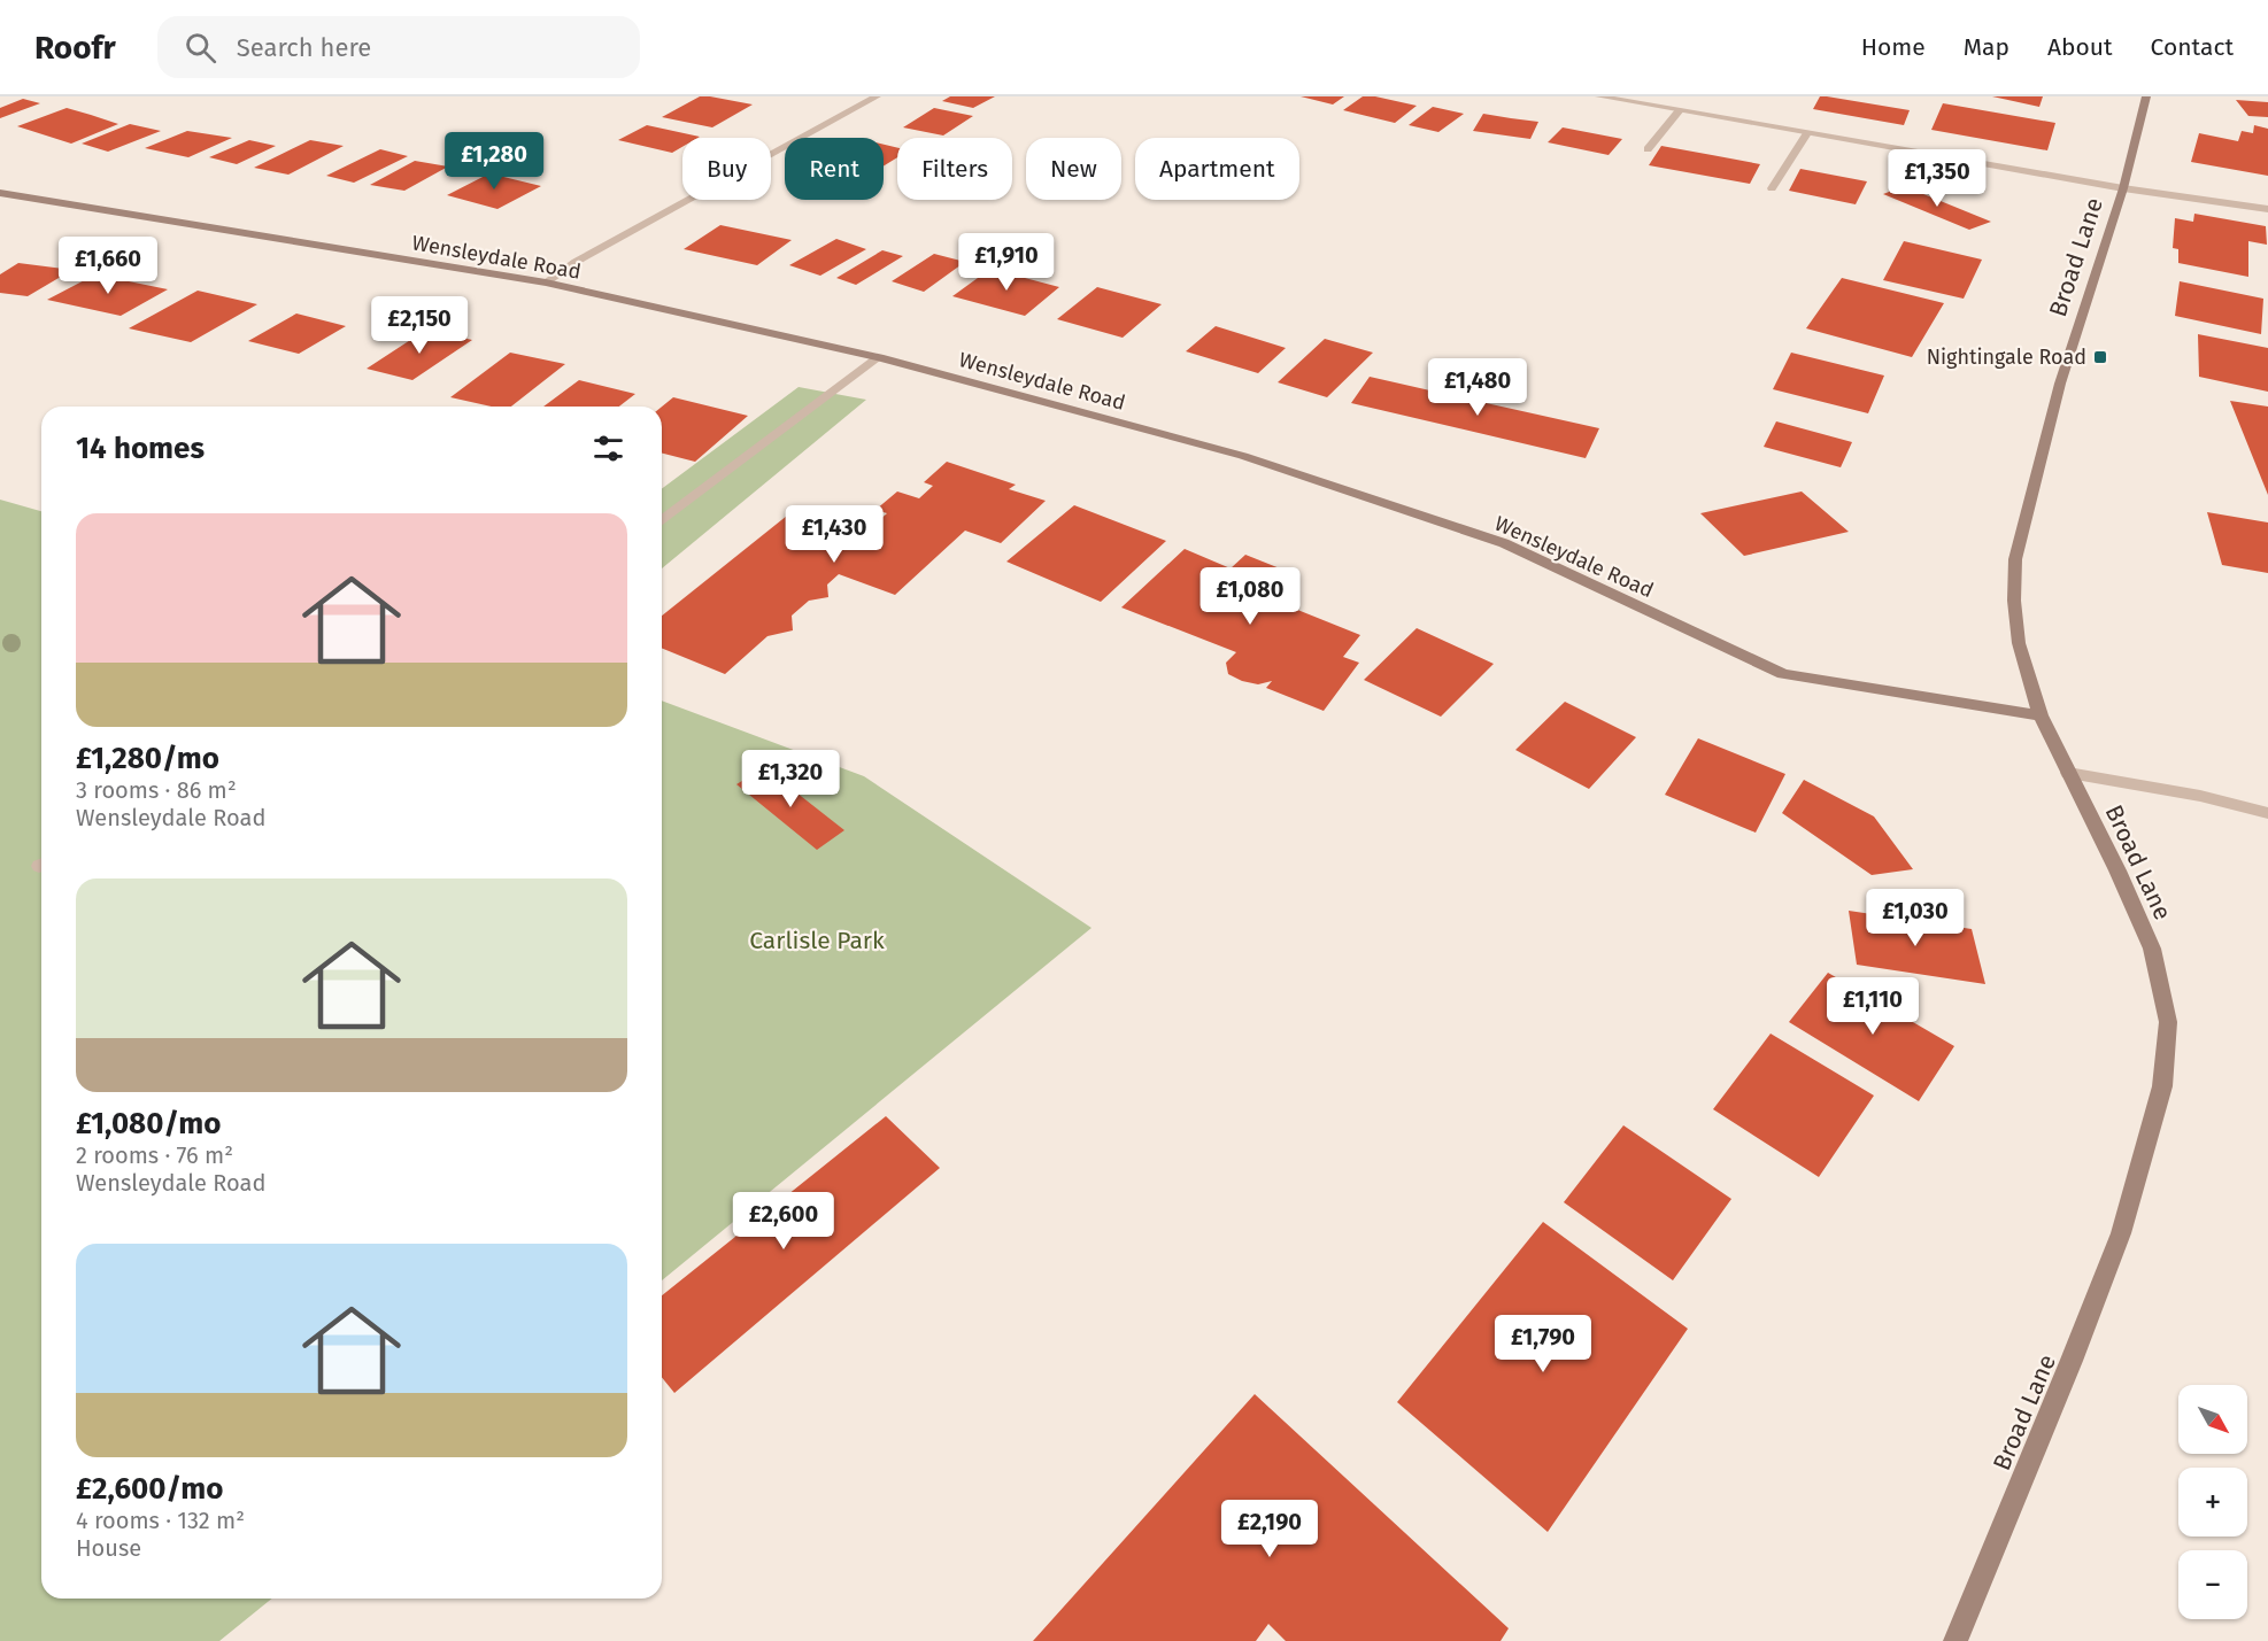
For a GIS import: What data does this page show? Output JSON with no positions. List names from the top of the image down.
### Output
{
  "streets": {
    "street": ["Wensleydale Road", "Broad Lane"]
  },
  "crossings": [
    ["Wensleydale Road", "Broad Lane"]
  ],
  "parks": ["Carlisle Park"],
  "places": {
    "transit": ["Nightingale Road"]
  },
  "north": "bottom right",
  "page": {
    "header": "Roofr",
    "search": "Search here",
    "nav": [
      "Home",
      "Map",
      "About",
      "Contact"
    ],
    "price": [
      "£1,280",
      "£1,350",
      "£1,910",
      "£1,660",
      "£2,150",
      "£1,480",
      "£1,430",
      "£1,080",
      "£1,320",
      "£1,030",
      "£1,110",
      "£2,600",
      "£1,790",
      "£2,190"
    ],
    "chip": [
      "Buy",
      "Rent",
      "Filters",
      "New",
      "Apartment"
    ],
    "heading": "14 homes",
    "list": [
      {
        "name": "£1,280/mo",
        "note": "3 rooms · 86 m² · Wensleydale Road"
      },
      {
        "name": "£1,080/mo",
        "note": "2 rooms · 76 m² · Wensleydale Road"
      },
      {
        "name": "£2,600/mo",
        "note": "4 rooms · 132 m² · House"
      }
    ],
    "map_buttons": ["+", "−"]
  }
}
